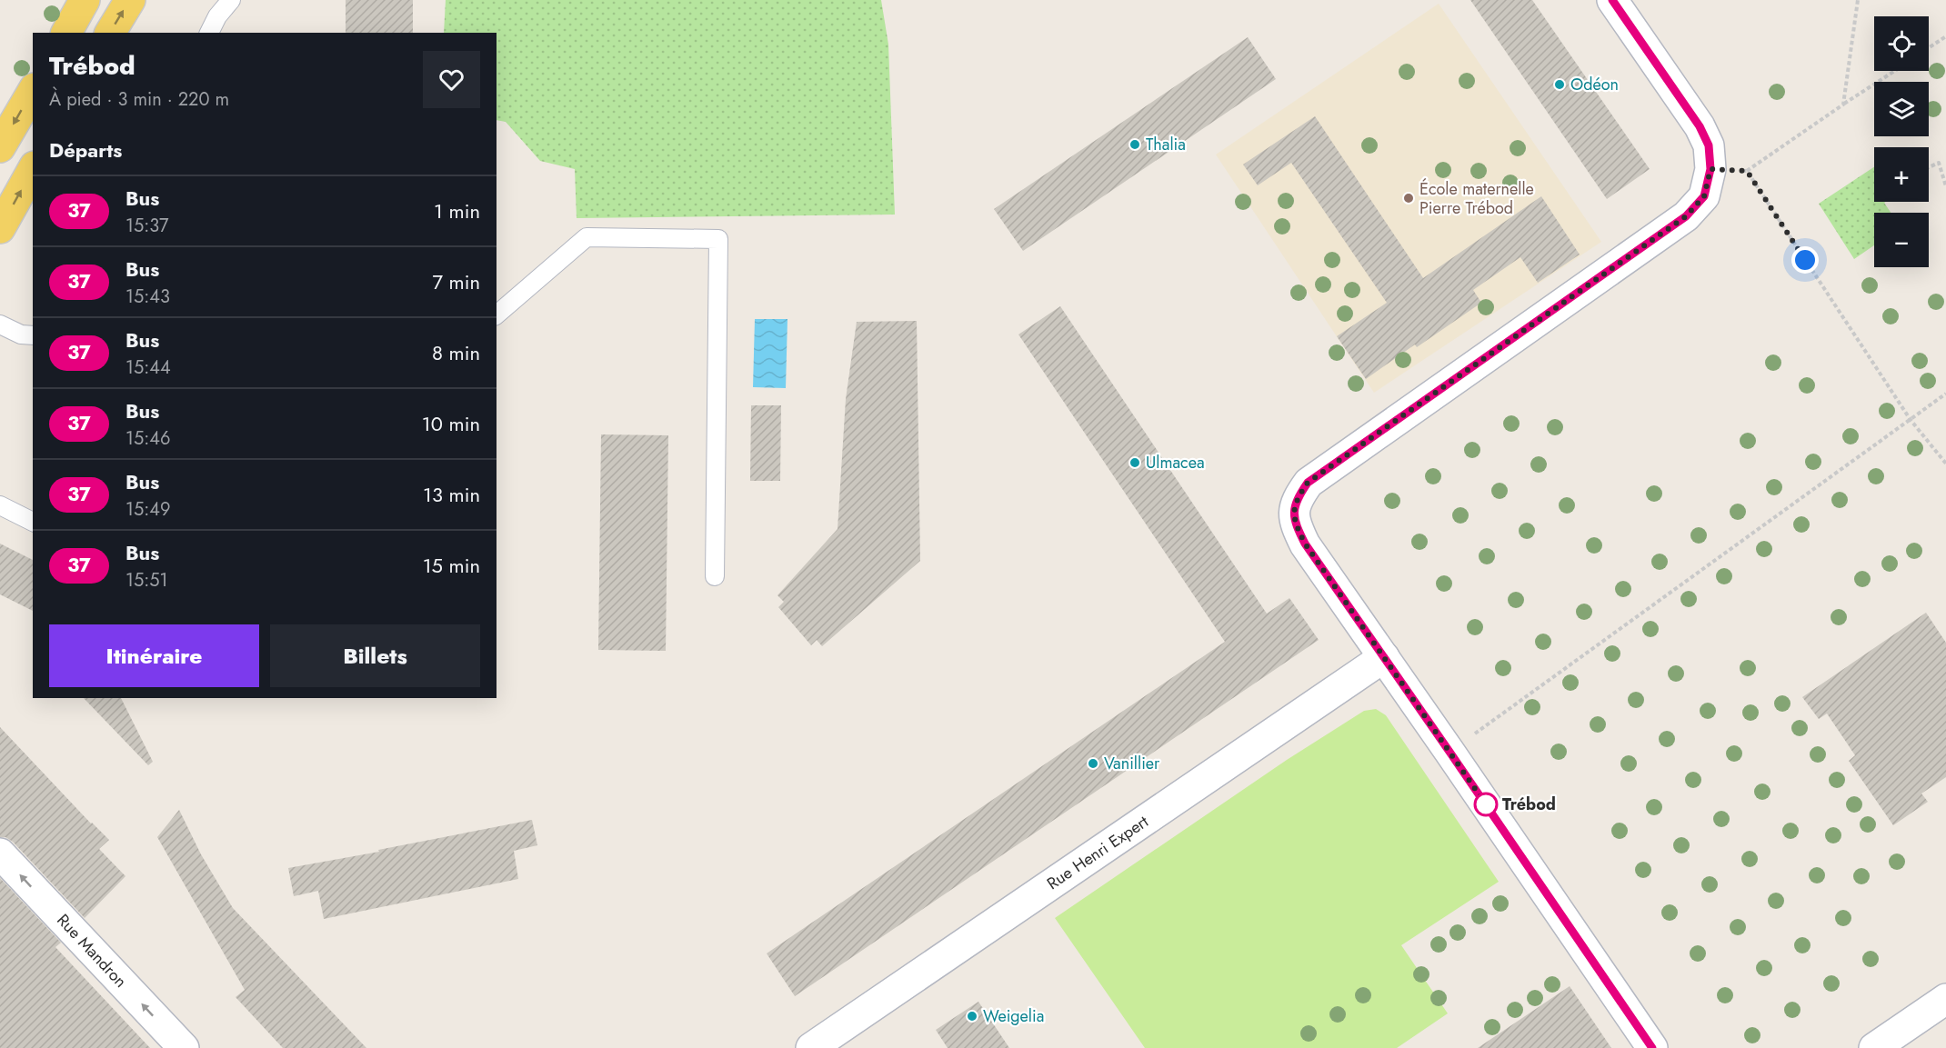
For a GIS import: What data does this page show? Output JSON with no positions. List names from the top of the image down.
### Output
{
  "streets": {
    "street": ["Rue Henri Expert", "Rue Mandron"]
  },
  "one_way": ["Rue Mandron"],
  "places": [
    "Odéon",
    "Thalia",
    "École maternelle Pierre Trébod",
    "Ulmacea",
    "Vanillier",
    "Trébod",
    "Weigelia"
  ],
  "lines": ["bus line 37"],
  "page": {
    "map_buttons": ["+", "−"],
    "heading": [
      ["Trébod", "À pied · 3 min · 220 m"],
      "Départs"
    ],
    "list": [
      {
        "mark": "37",
        "name": "Bus",
        "note": "15:37",
        "value": "1 min"
      },
      {
        "mark": "37",
        "name": "Bus",
        "note": "15:43",
        "value": "7 min"
      },
      {
        "mark": "37",
        "name": "Bus",
        "note": "15:44",
        "value": "8 min"
      },
      {
        "mark": "37",
        "name": "Bus",
        "note": "15:46",
        "value": "10 min"
      },
      {
        "mark": "37",
        "name": "Bus",
        "note": "15:49",
        "value": "13 min"
      },
      {
        "mark": "37",
        "name": "Bus",
        "note": "15:51",
        "value": "15 min"
      }
    ],
    "buttons": ["Itinéraire", "Billets"]
  }
}
